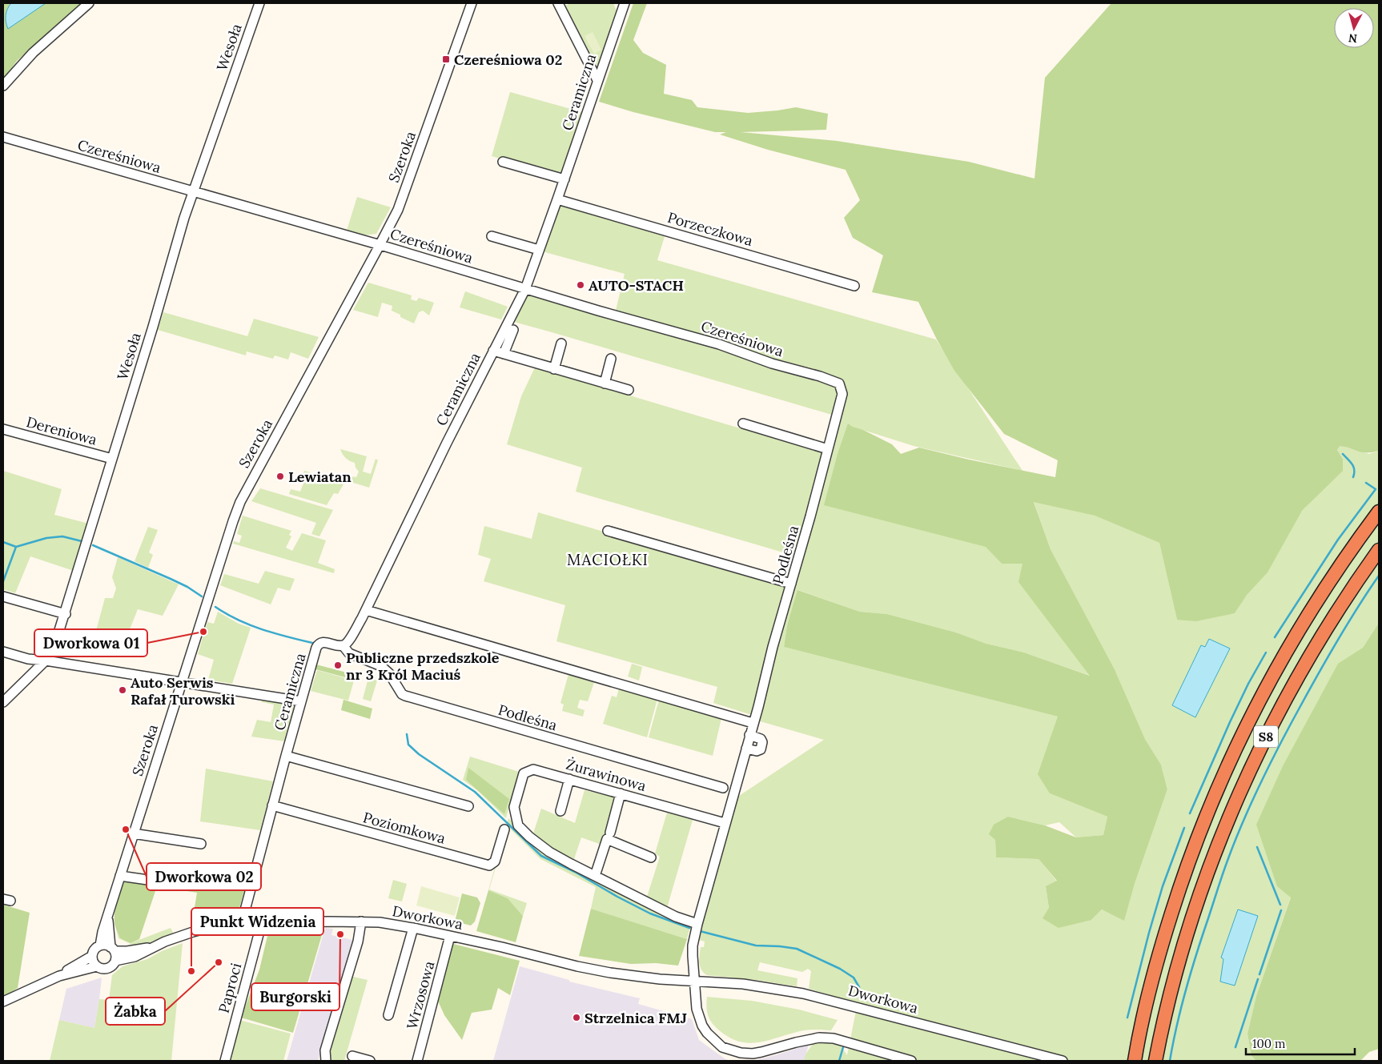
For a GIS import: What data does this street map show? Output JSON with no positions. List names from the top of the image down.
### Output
{
  "streets": {
    "highway": ["S8"],
    "street": [
      "Wesoła",
      "Ceramiczna",
      "Czereśniowa",
      "Szeroka",
      "Porzeczkowa",
      "Dereniowa",
      "Podleśna",
      "Żurawinowa",
      "Poziomkowa",
      "Dworkowa",
      "Paproci",
      "Wrzosowa"
    ]
  },
  "crossings": [
    ["Wesoła", "Czereśniowa"],
    ["Wesoła", "Dereniowa"],
    ["Ceramiczna", "Czereśniowa"],
    ["Ceramiczna", "Porzeczkowa"],
    ["Ceramiczna", "Podleśna"],
    ["Ceramiczna", "Poziomkowa"],
    ["Ceramiczna", "Dworkowa"],
    ["Czereśniowa", "Szeroka"],
    ["Czereśniowa", "Podleśna"],
    ["Szeroka", "Dworkowa"],
    ["Podleśna", "Żurawinowa"],
    ["Podleśna", "Dworkowa"],
    ["Dworkowa", "Paproci"],
    ["Dworkowa", "Wrzosowa"]
  ],
  "districts": ["MACIOŁKI"],
  "places": {
    "transit": ["Czereśniowa 02"],
    "other": [
      "AUTO-STACH",
      "Lewiatan",
      "Dworkowa 01",
      "Publiczne przedszkole nr 3 Król Maciuś",
      "Auto Serwis Rafał Turowski",
      "Dworkowa 02",
      "Burgorski",
      "Żabka",
      "Punkt Widzenia",
      "Strzelnica FMJ"
    ]
  },
  "scale_bar": "100 m",
  "north": "bottom"
}
